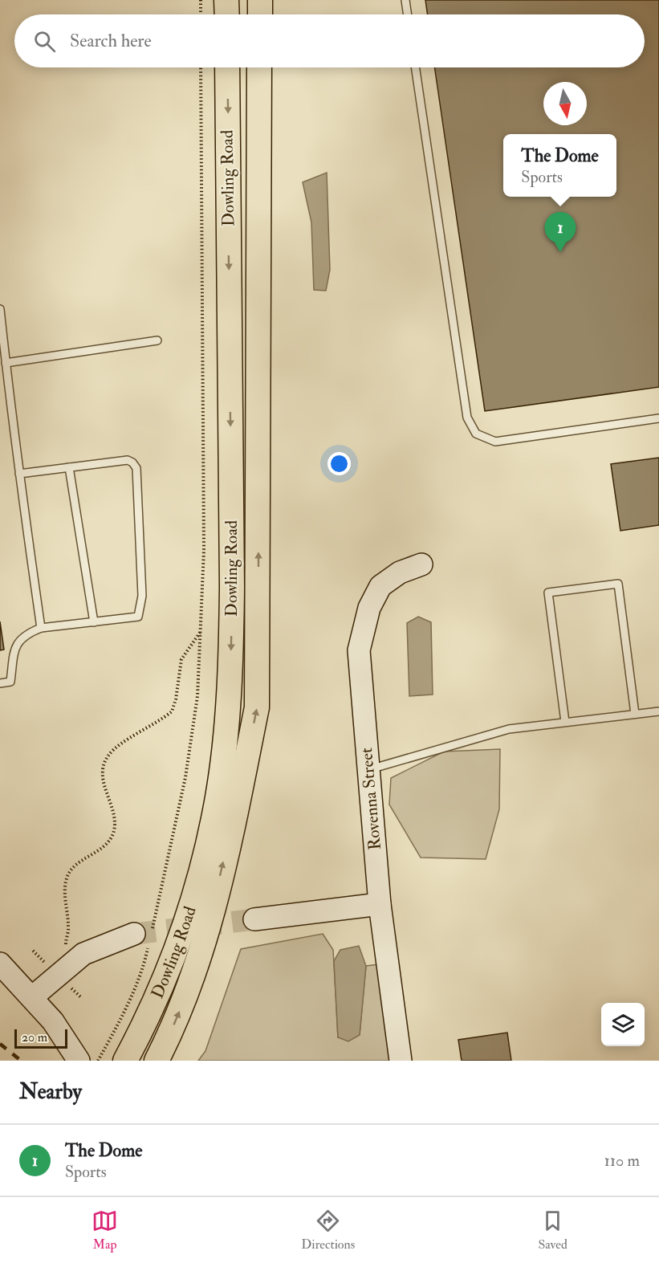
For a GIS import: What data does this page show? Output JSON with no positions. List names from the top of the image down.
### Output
{
  "streets": {
    "main road": ["Dowling Road"],
    "street": ["Rovenna Street"]
  },
  "scale_bar": "20 m",
  "north": "bottom",
  "page": {
    "search": "Search here",
    "popup": ["The Dome", "Sports"],
    "pins": "1",
    "scale": "20 m",
    "heading": "Nearby",
    "list": [
      {
        "mark": "1",
        "name": "The Dome",
        "note": "Sports",
        "value": "110 m"
      }
    ],
    "nav": ["Map", "Directions", "Saved"]
  }
}
